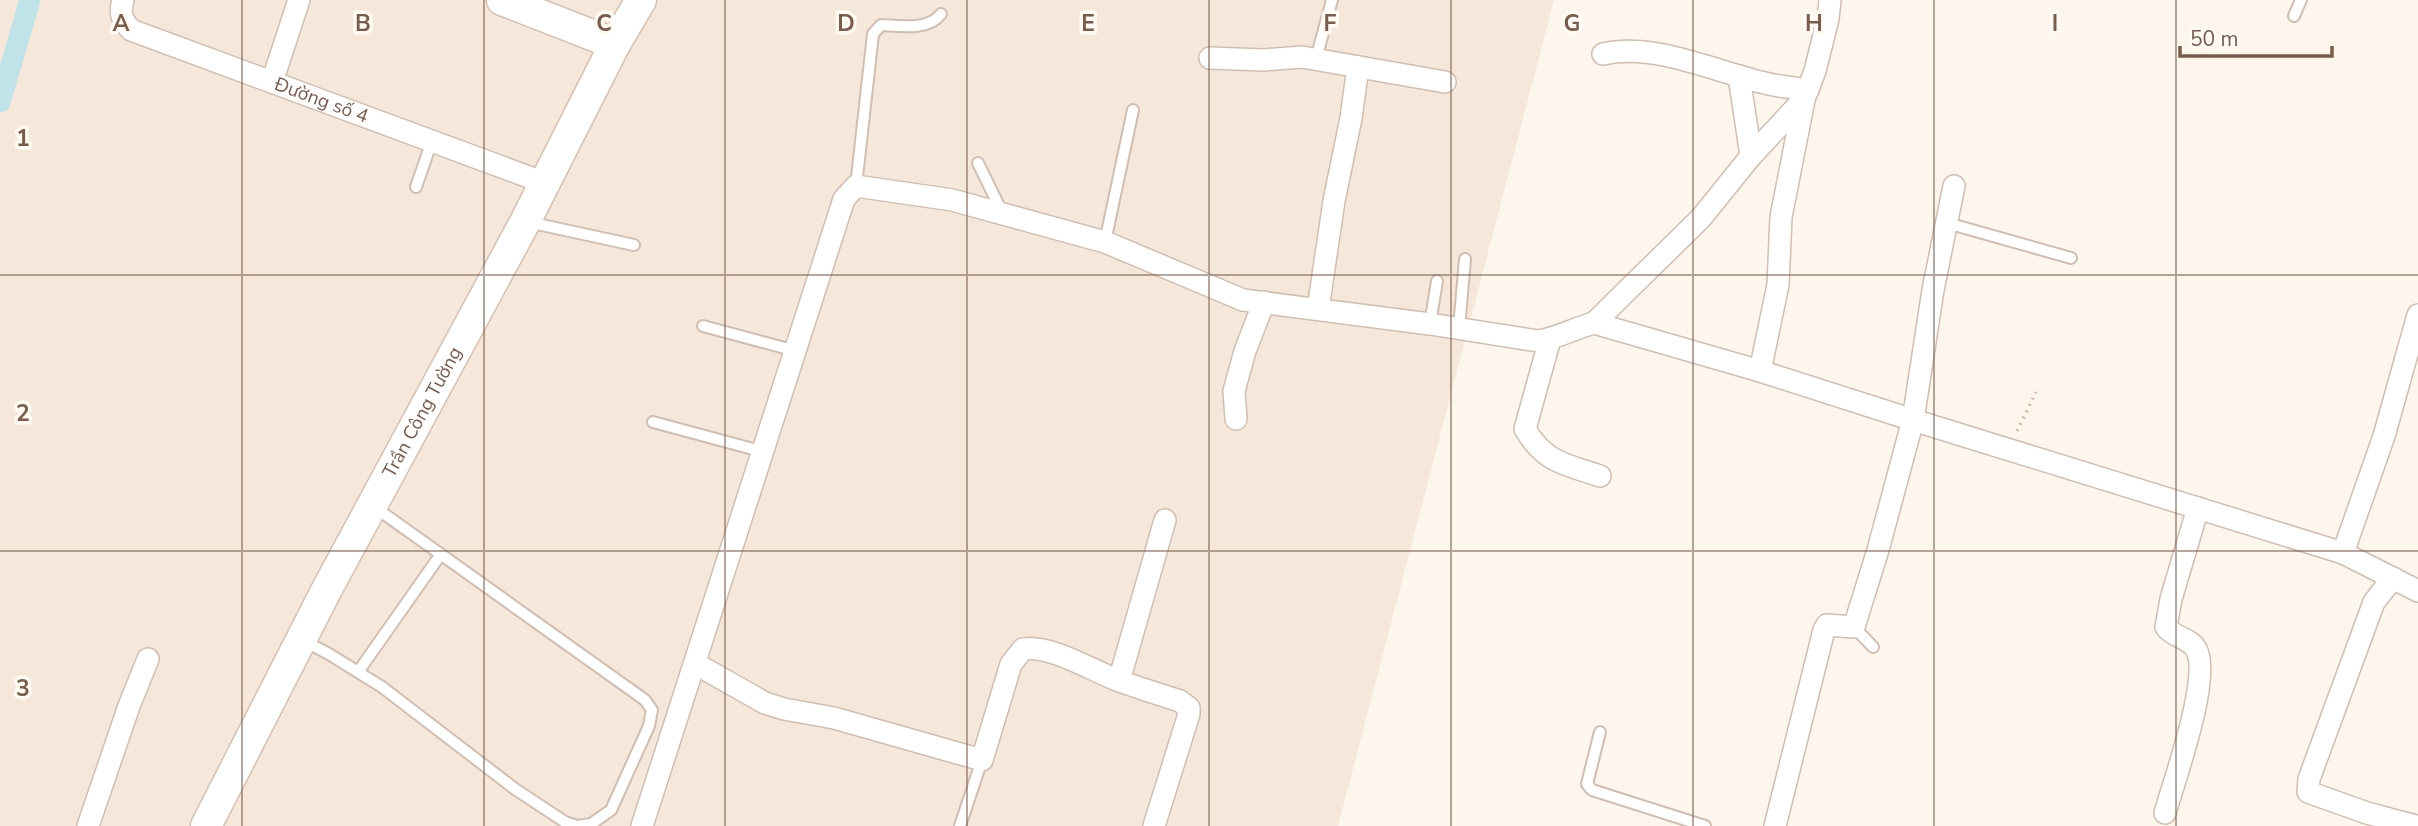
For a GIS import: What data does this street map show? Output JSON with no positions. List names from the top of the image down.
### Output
{
  "streets": {
    "main road": ["Trần Công Tường"],
    "street": ["Đường số 4"]
  },
  "crossings": [
    ["Đường số 4", "Trần Công Tường"]
  ],
  "scale_bar": "50 m",
  "grid": {
    "columns": [
      "A",
      "B",
      "C",
      "D",
      "E",
      "F",
      "G",
      "H",
      "I"
    ],
    "rows": ["1", "2", "3"]
  }
}
